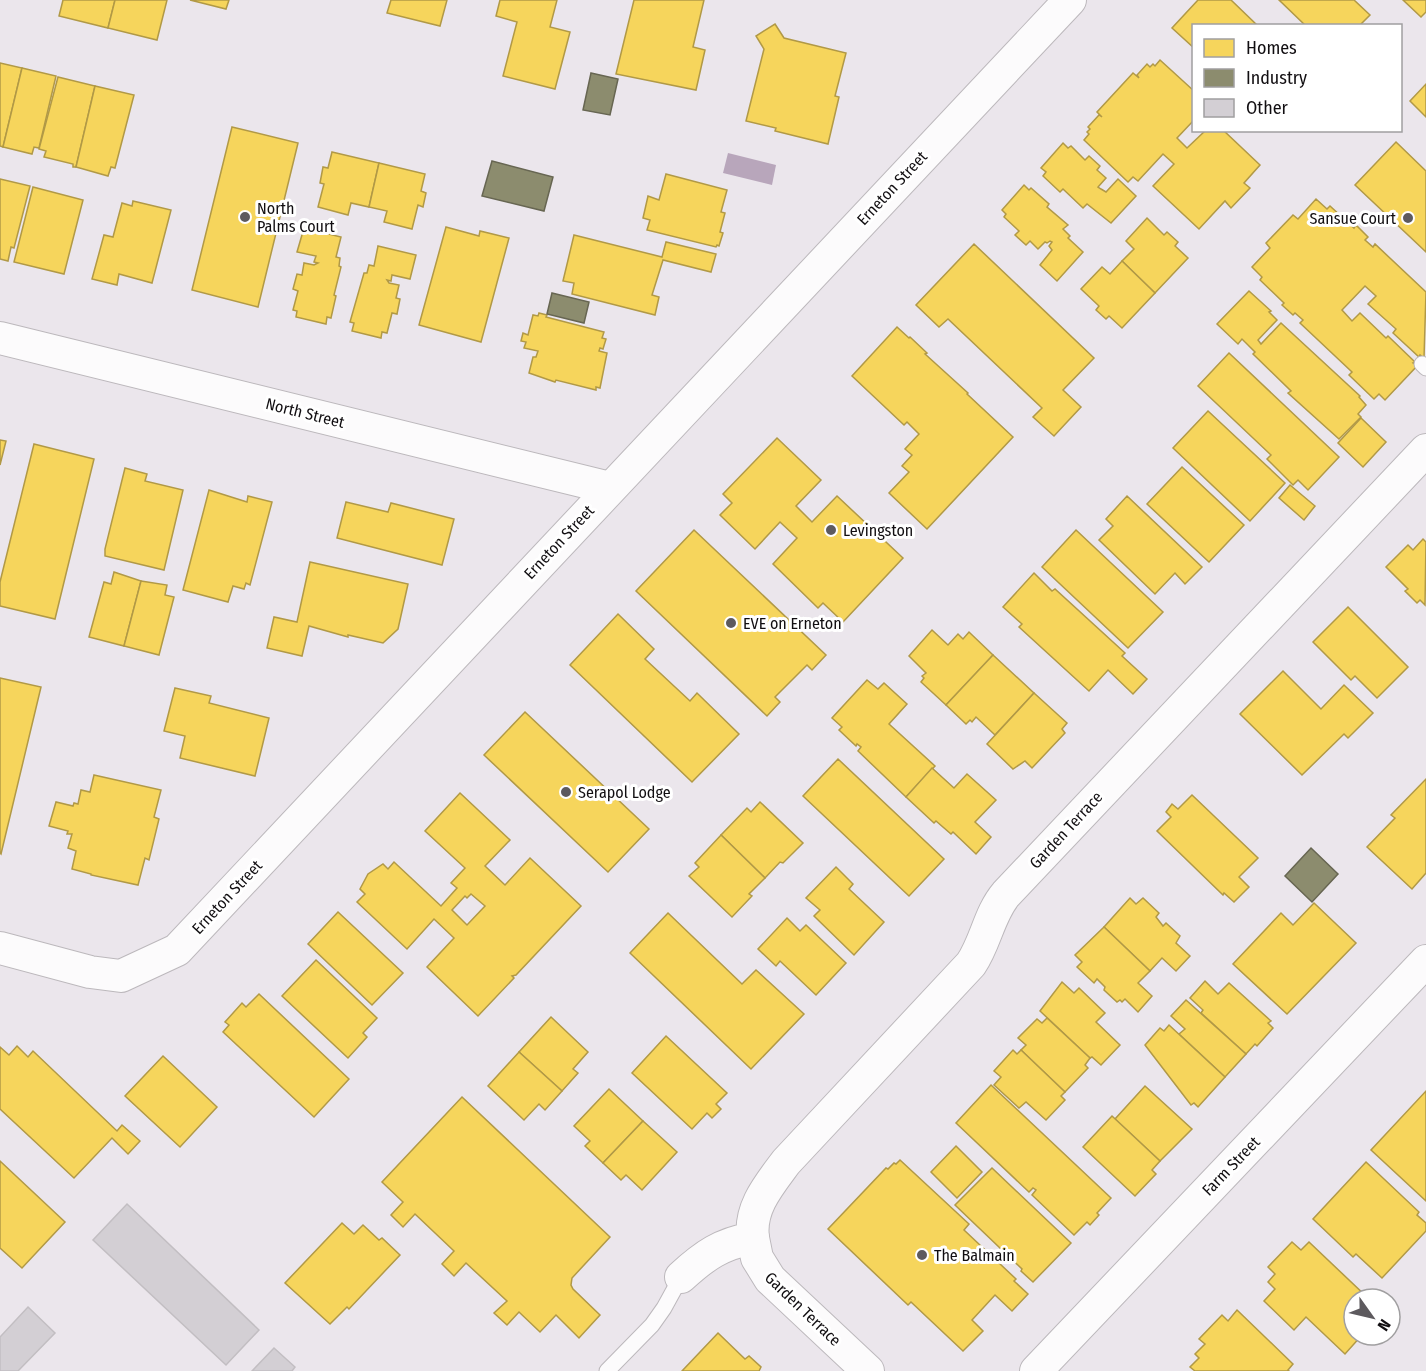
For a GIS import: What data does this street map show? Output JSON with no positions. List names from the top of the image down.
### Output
{
  "streets": {
    "street": [
      "Erneton Street",
      "North Street",
      "Garden Terrace",
      "Farm Street"
    ]
  },
  "crossings": [
    ["Erneton Street", "North Street"]
  ],
  "places": [
    "North Palms Court",
    "Sansue Court",
    "Levingston",
    "EVE on Erneton",
    "Serapol Lodge",
    "The Balmain"
  ],
  "legend": ["Homes", "Industry", "Other"],
  "north": "bottom right"
}
